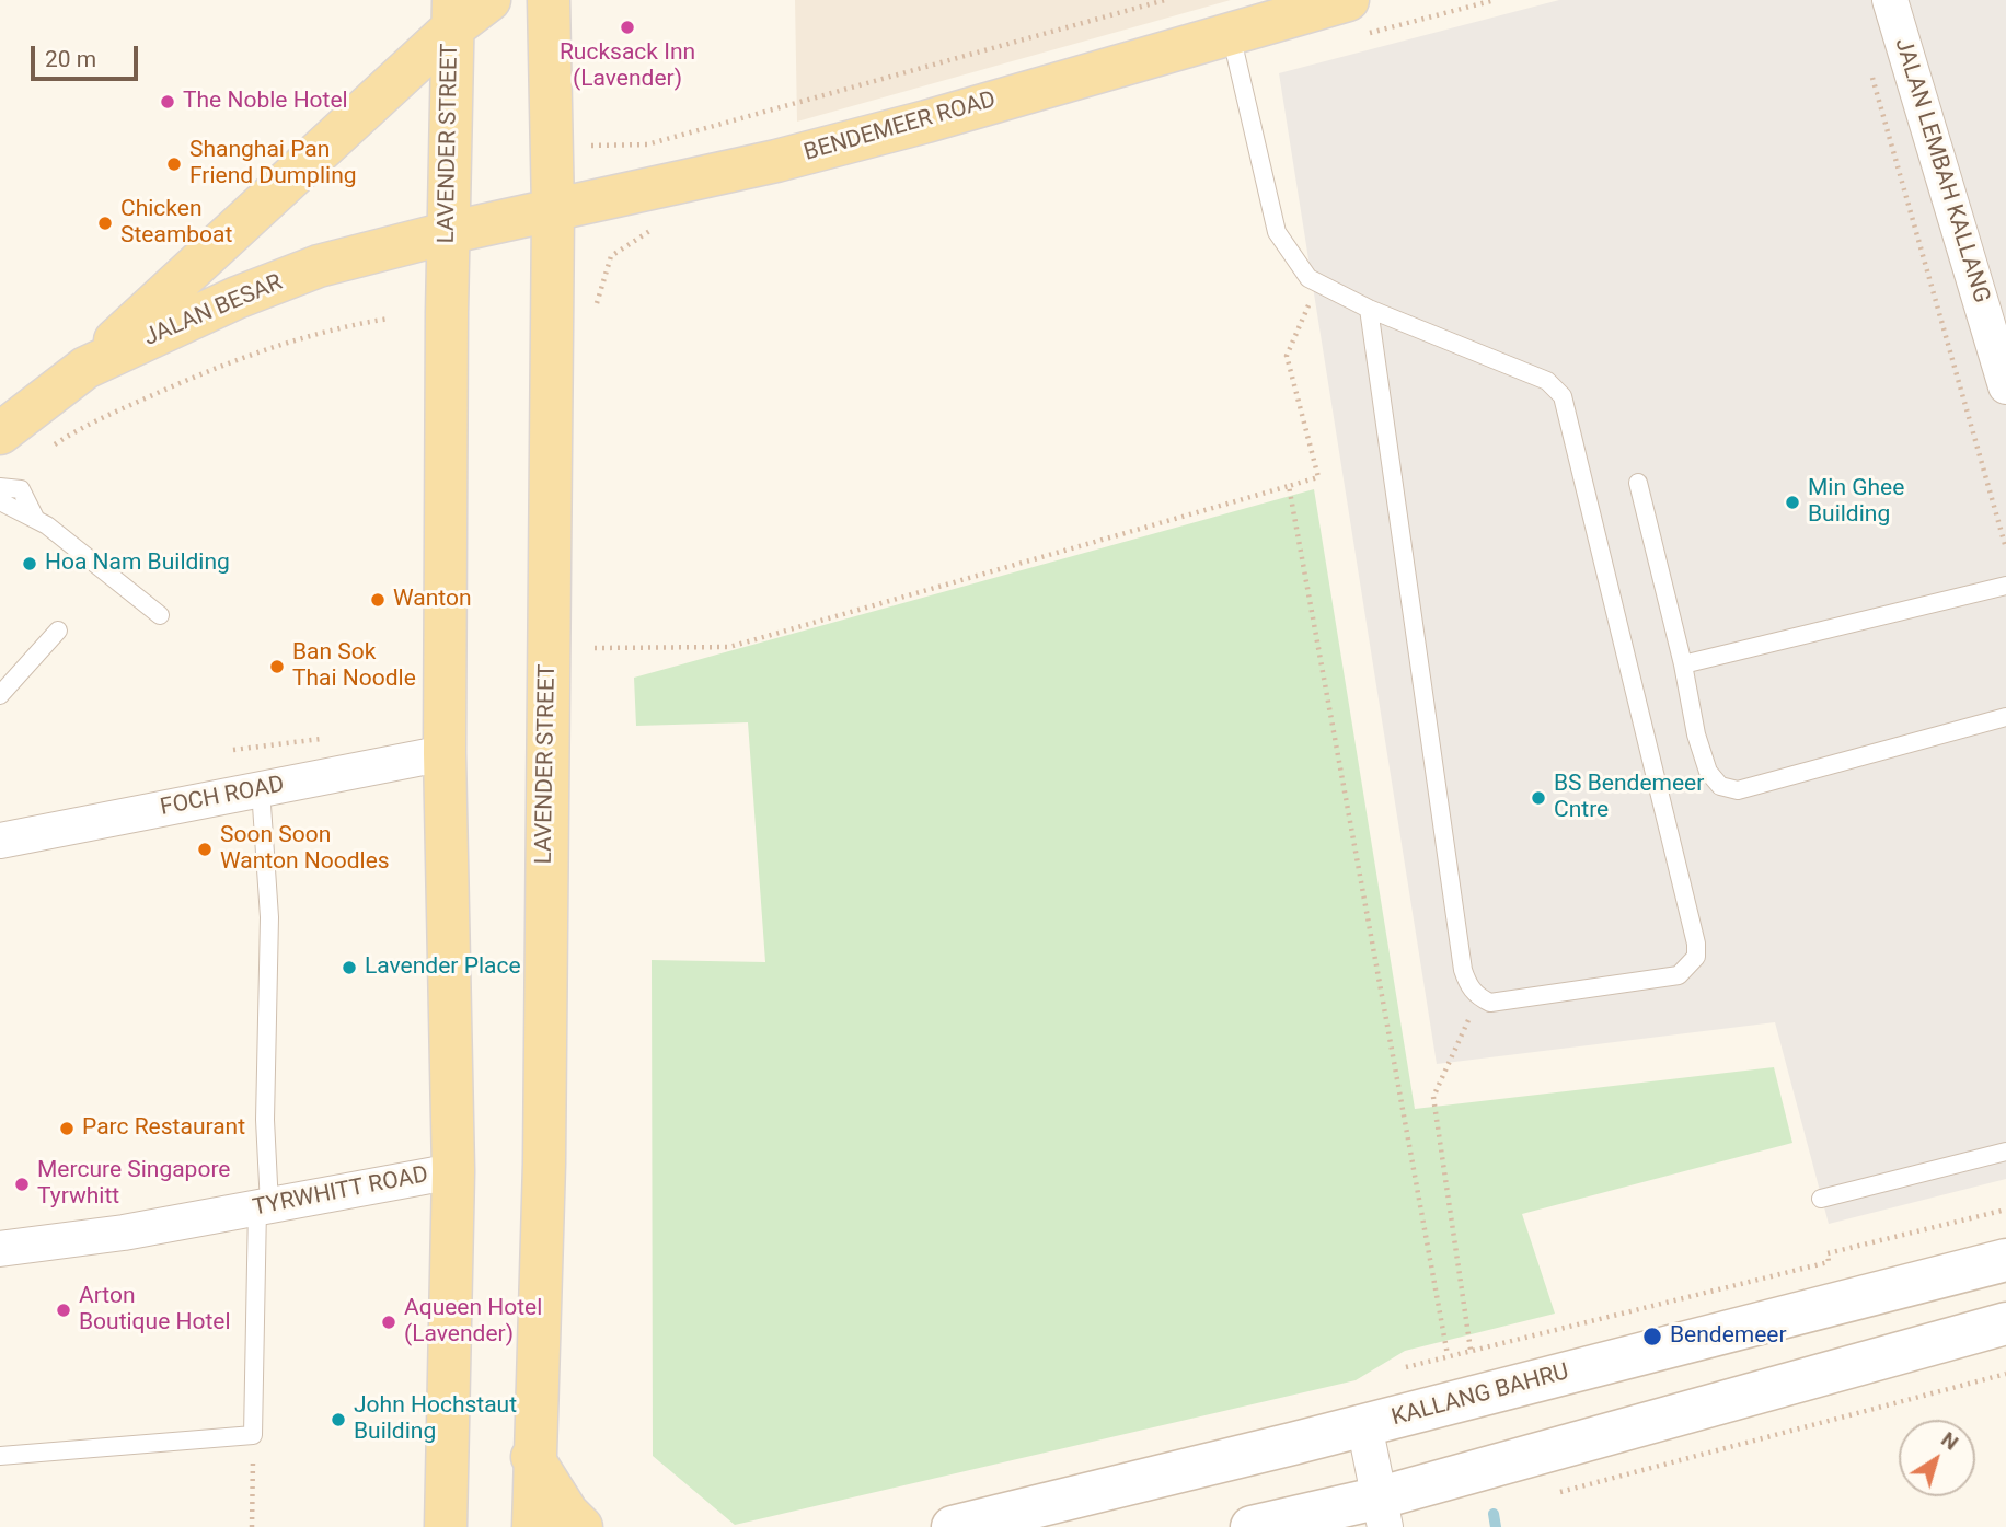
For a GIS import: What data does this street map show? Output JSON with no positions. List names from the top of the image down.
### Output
{
  "streets": {
    "main road": [
      "BENDEMEER ROAD",
      "LAVENDER STREET",
      "JALAN BESAR",
      "KALLANG BAHRU"
    ],
    "street": ["JALAN LEMBAH KALLANG", "FOCH ROAD", "TYRWHITT ROAD"]
  },
  "crossings": [
    ["BENDEMEER ROAD", "LAVENDER STREET"],
    ["BENDEMEER ROAD", "JALAN BESAR"],
    ["LAVENDER STREET", "JALAN BESAR"],
    ["LAVENDER STREET", "FOCH ROAD"],
    ["LAVENDER STREET", "TYRWHITT ROAD"]
  ],
  "places": [
    "Rucksack Inn (Lavender)",
    "The Noble Hotel",
    "Shanghai Pan Friend Dumpling",
    "Chicken Steamboat",
    "Min Ghee Building",
    "Hoa Nam Building",
    "Wanton",
    "Ban Sok Thai Noodle",
    "BS Bendemeer Cntre",
    "Soon Soon Wanton Noodles",
    "Lavender Place",
    "Parc Restaurant",
    "Mercure Singapore Tyrwhitt",
    "Arton Boutique Hotel",
    "Aqueen Hotel (Lavender)",
    "Bendemeer",
    "John Hochstaut Building"
  ],
  "scale_bar": "20 m",
  "north": "top right"
}
